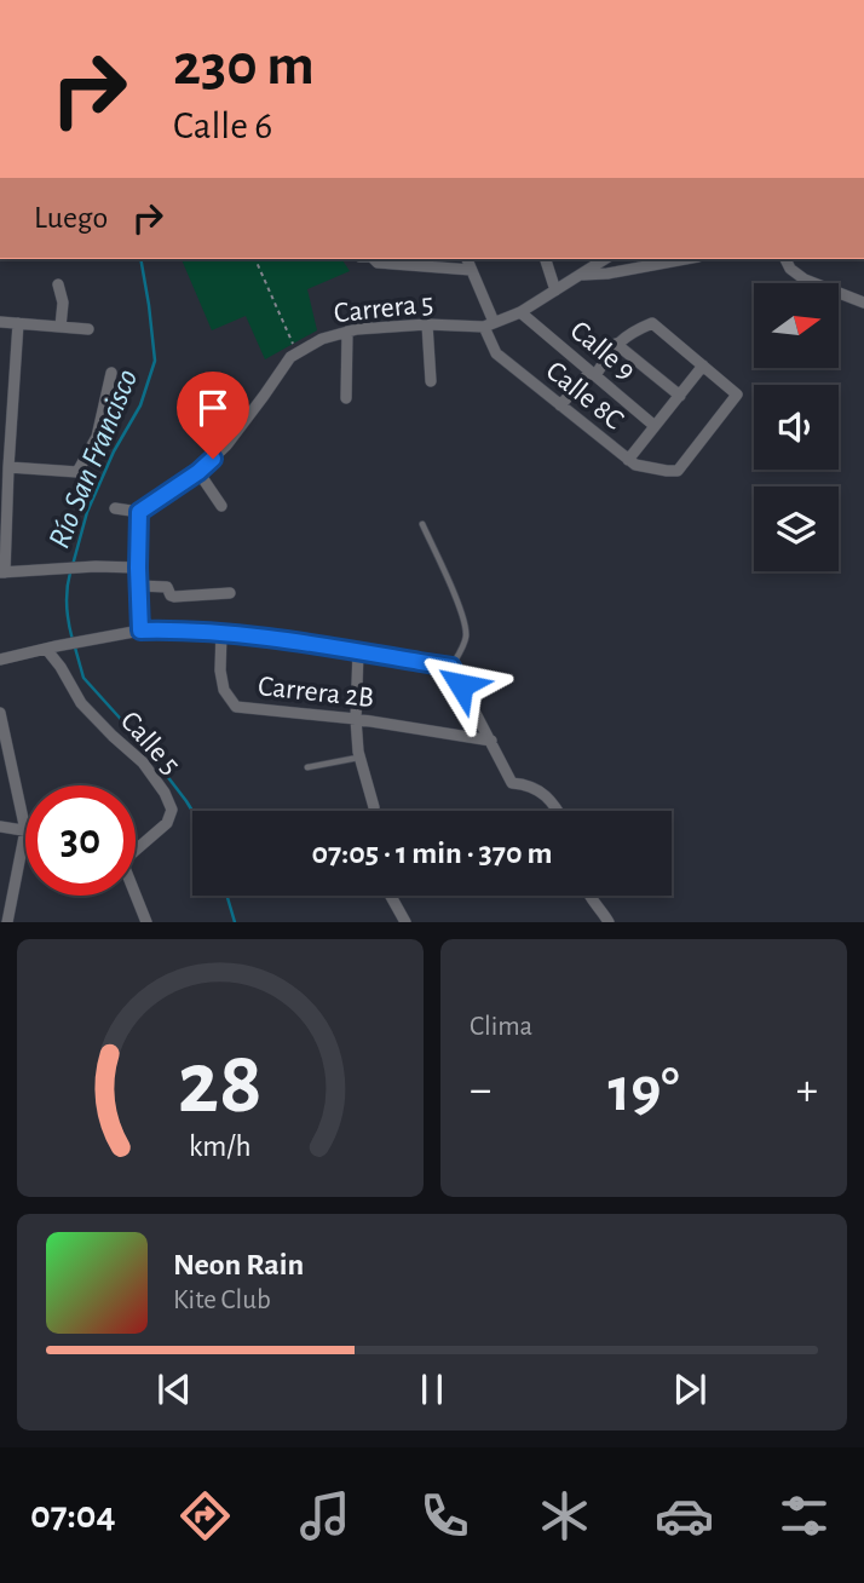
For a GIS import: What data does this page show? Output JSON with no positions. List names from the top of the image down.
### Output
{
  "streets": {
    "street": [
      "Carrera 5",
      "Calle 9",
      "Calle 8C",
      "Carrera 2B",
      "Calle 5"
    ]
  },
  "crossings": [
    ["Carrera 5", "Calle 9"],
    ["Carrera 5", "Calle 8C"]
  ],
  "water": ["Río San Francisco"],
  "north": "right",
  "page": {
    "turn": ["230 m", "Calle 6"],
    "then": "Luego",
    "limit": "30",
    "trip": "07:05 · 1 min · 370 m",
    "tile": "Clima",
    "heat": ["−", "19°", "+"],
    "song": ["Neon Rain", "Kite Club"],
    "tabs": "07:04",
    "gauge": ["28", "km/h"]
  }
}
